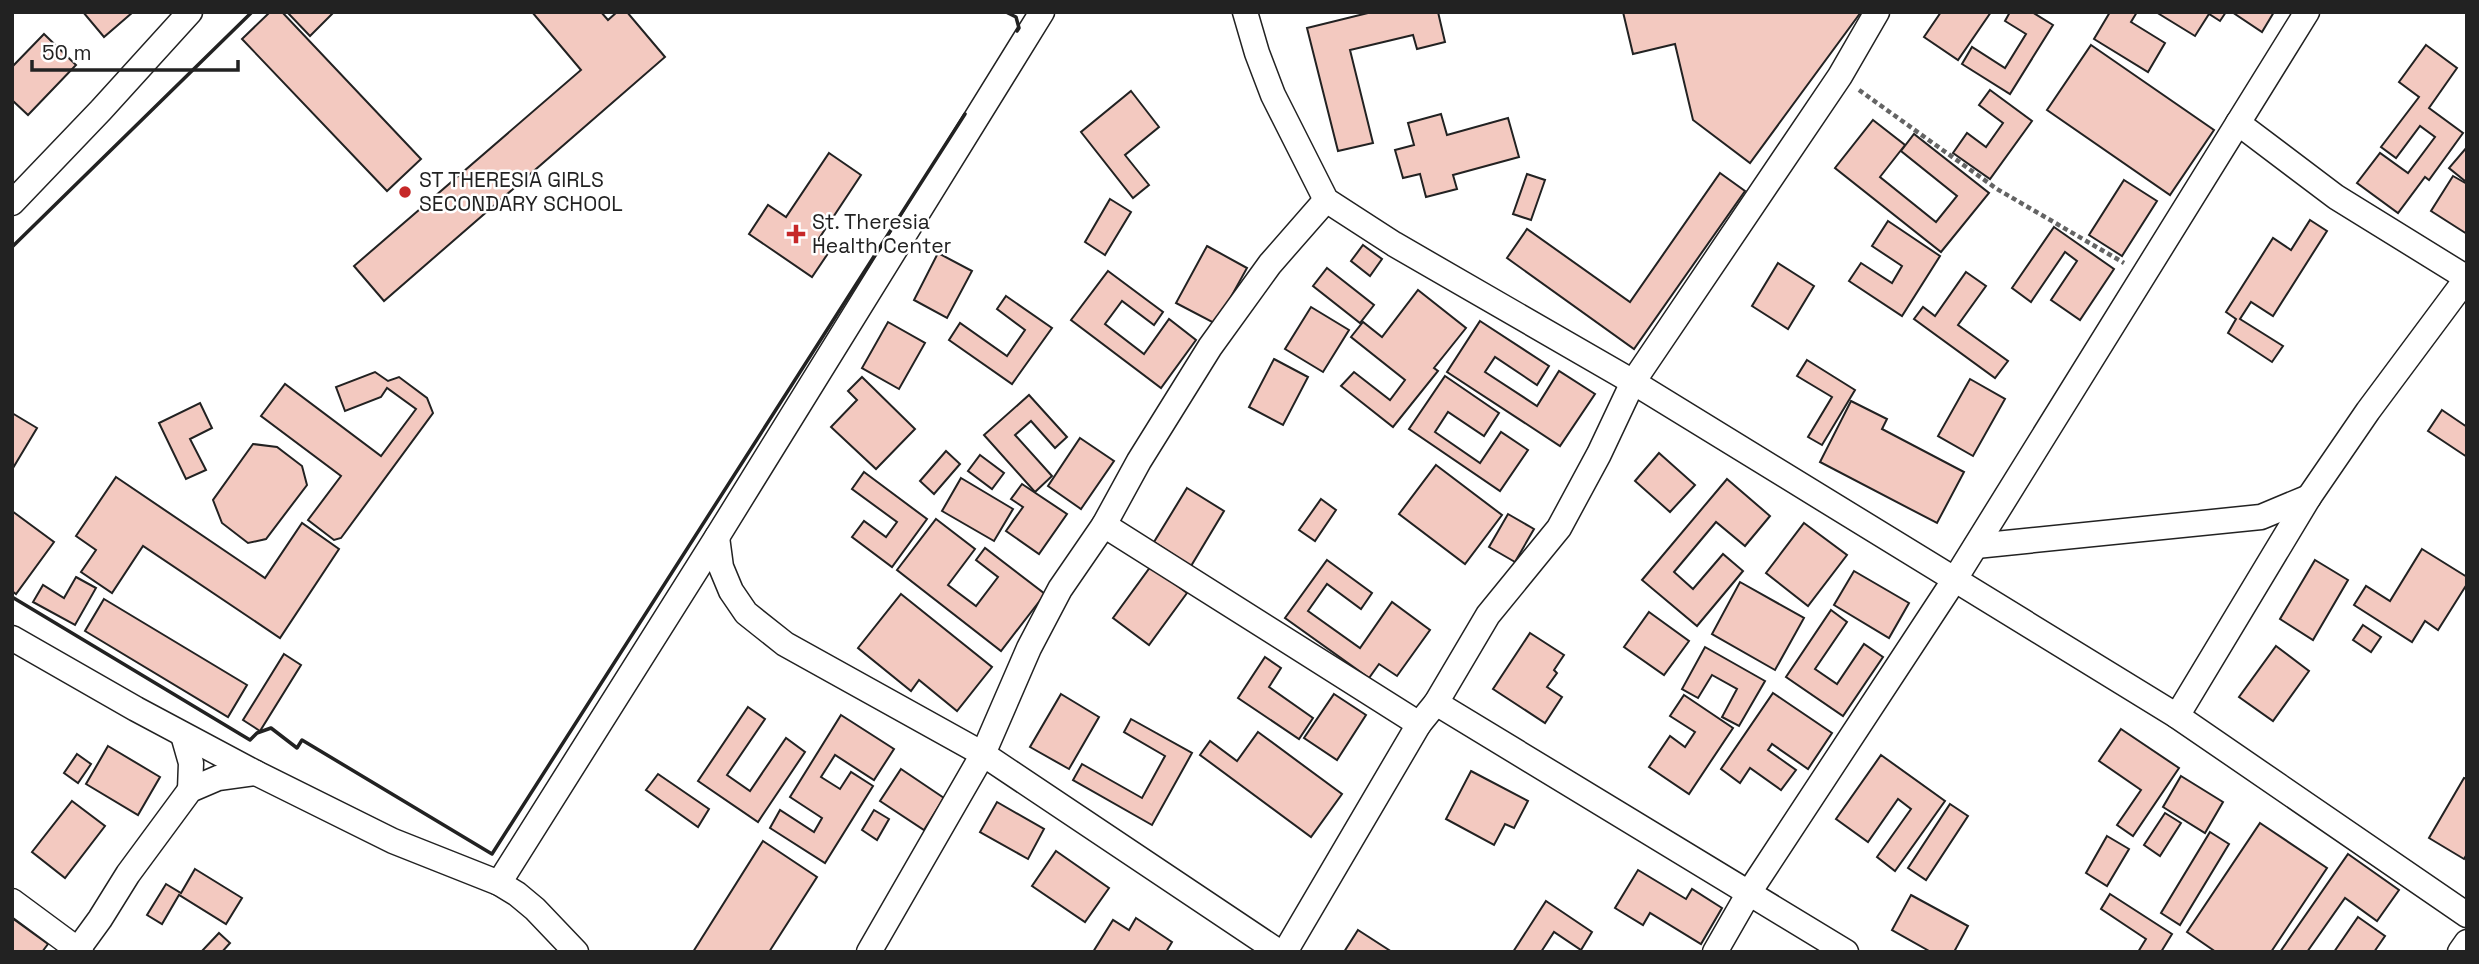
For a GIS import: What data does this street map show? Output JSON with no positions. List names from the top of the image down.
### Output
{
  "places": {
    "other": ["ST THERESIA GIRLS SECONDARY SCHOOL"],
    "health": ["St. Theresia Health Center"]
  },
  "scale_bar": "50 m"
}
